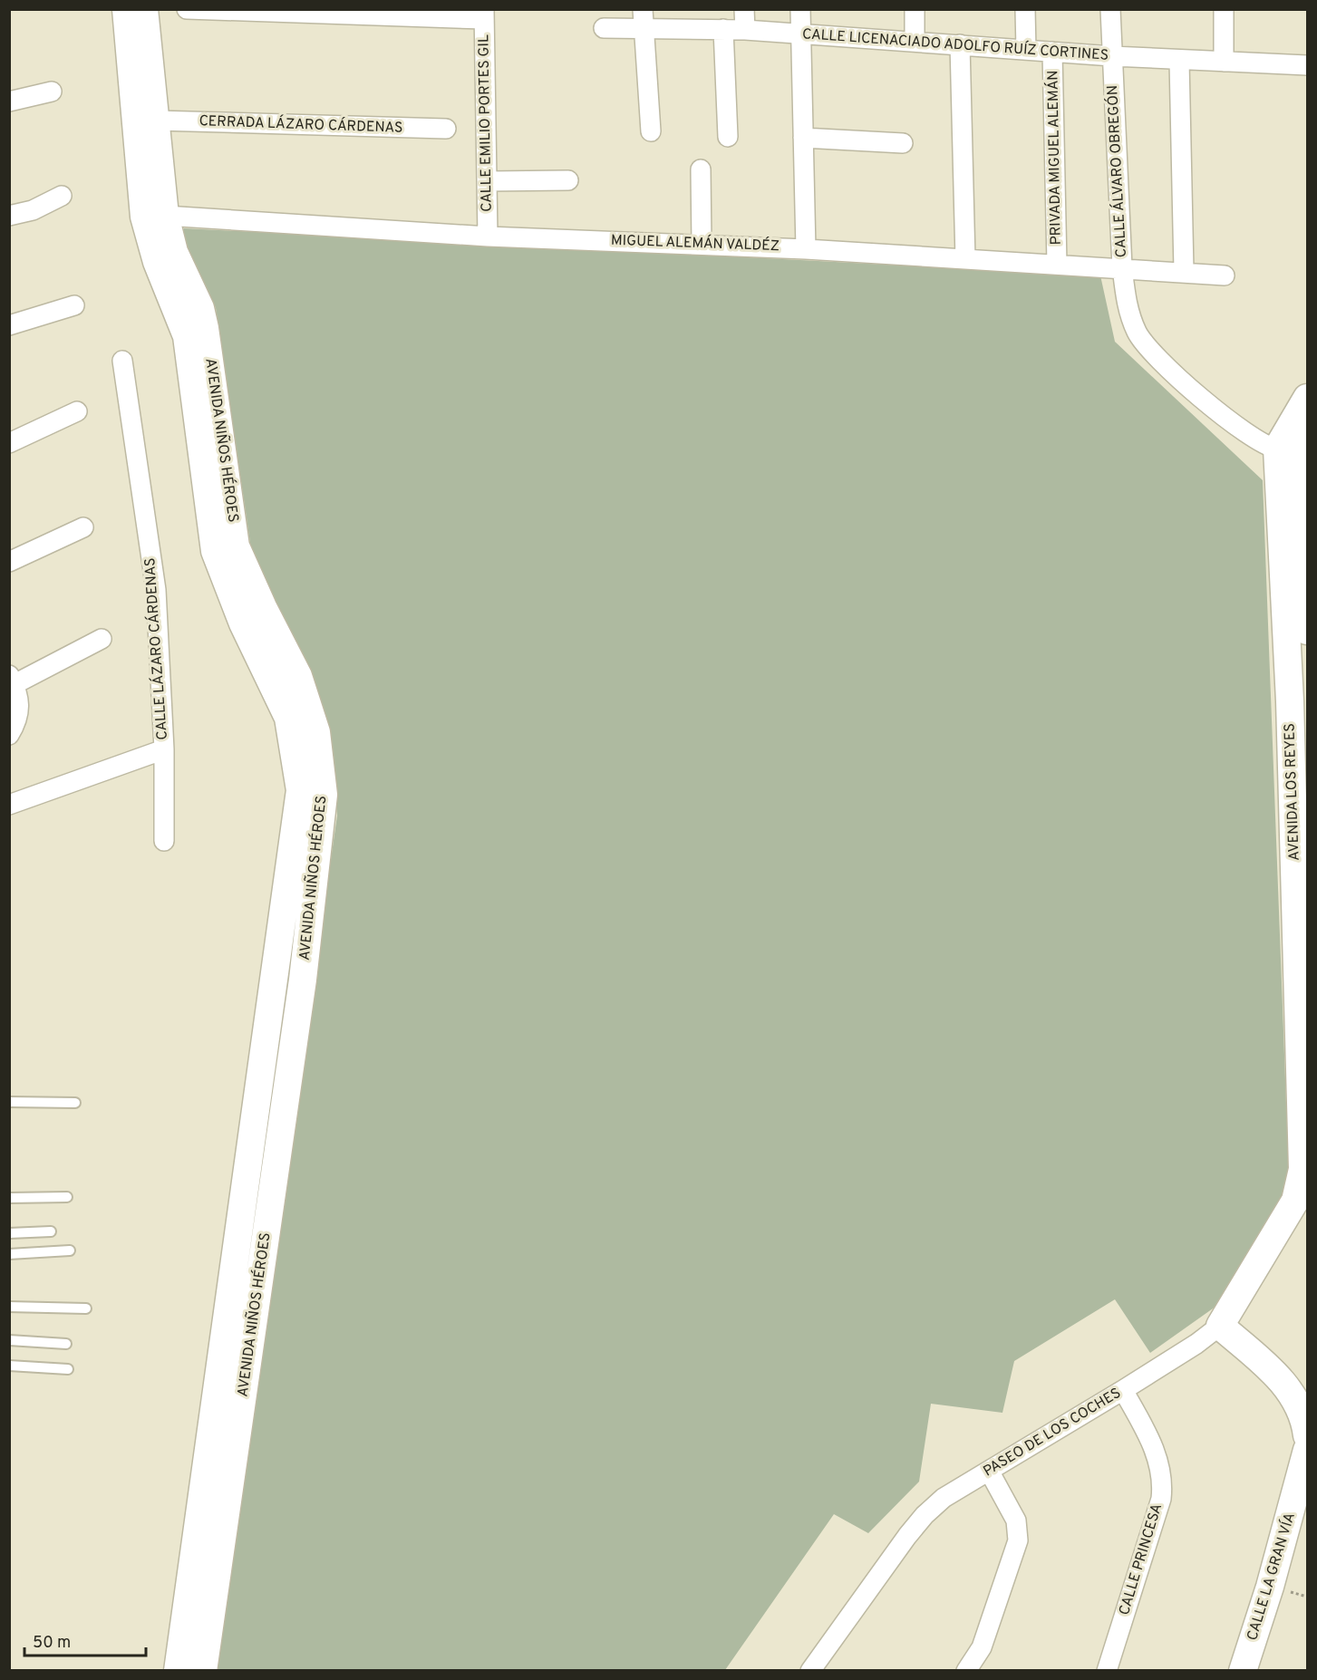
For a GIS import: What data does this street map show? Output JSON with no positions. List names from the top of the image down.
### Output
{
  "streets": {
    "main road": [
      "AVENIDA NIÑOS HÉROES",
      "AVENIDA LOS REYES",
      "PASEO DE LOS COCHES",
      "CALLE LA GRAN VÍA"
    ],
    "street": [
      "CALLE LICENACIADO ADOLFO RUÍZ CORTINES",
      "CALLE EMILIO PORTES GIL",
      "CERRADA LÁZARO CÁRDENAS",
      "PRIVADA MIGUEL ALEMÁN",
      "CALLE ÁLVARO OBREGÓN",
      "MIGUEL ALEMÁN VALDÉZ",
      "CALLE LÁZARO CÁRDENAS",
      "CALLE PRINCESA"
    ]
  },
  "crossings": [
    ["CALLE LICENACIADO ADOLFO RUÍZ CORTINES", "PRIVADA MIGUEL ALEMÁN"],
    ["CALLE LICENACIADO ADOLFO RUÍZ CORTINES", "CALLE ÁLVARO OBREGÓN"],
    ["CALLE EMILIO PORTES GIL", "MIGUEL ALEMÁN VALDÉZ"],
    ["CERRADA LÁZARO CÁRDENAS", "AVENIDA NIÑOS HÉROES"],
    ["PRIVADA MIGUEL ALEMÁN", "MIGUEL ALEMÁN VALDÉZ"],
    ["CALLE ÁLVARO OBREGÓN", "MIGUEL ALEMÁN VALDÉZ"],
    ["MIGUEL ALEMÁN VALDÉZ", "AVENIDA NIÑOS HÉROES"],
    ["AVENIDA LOS REYES", "PASEO DE LOS COCHES"],
    ["PASEO DE LOS COCHES", "CALLE PRINCESA"]
  ],
  "scale_bar": "50 m"
}
